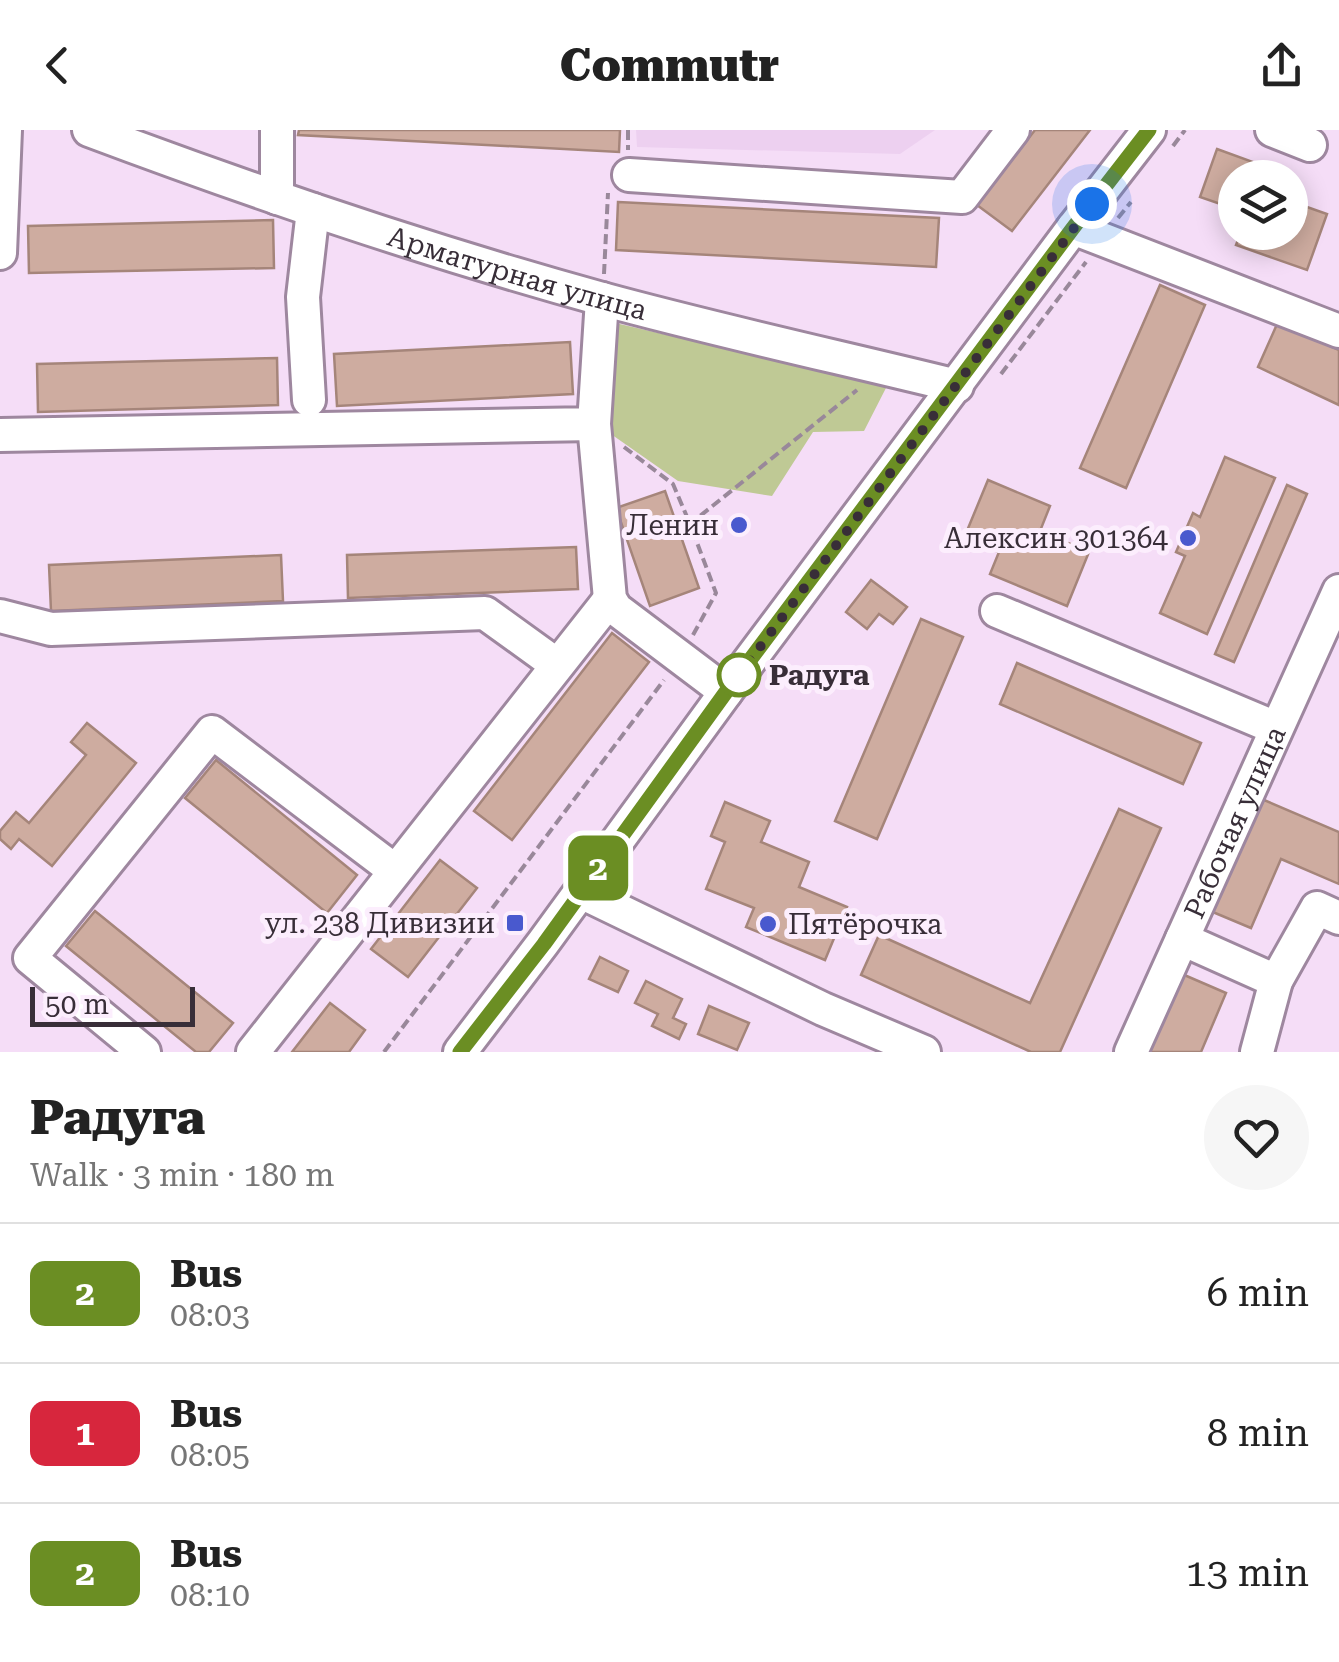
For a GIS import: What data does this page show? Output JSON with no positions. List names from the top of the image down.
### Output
{
  "streets": {
    "street": ["Арматурная улица", "Рабочая улица"]
  },
  "places": {
    "other": [
      "Ленин",
      "Алексин 301364",
      "Радуга",
      "Пятёрочка"
    ],
    "transit": ["ул. 238 Дивизии"]
  },
  "lines": ["bus line 2"],
  "scale_bar": "50 m",
  "page": {
    "header": "Commutr",
    "on_map": "2",
    "scale": "50 m",
    "heading": ["Радуга", "Walk · 3 min · 180 m"],
    "list": [
      {
        "mark": "2",
        "name": "Bus",
        "note": "08:03",
        "value": "6 min"
      },
      {
        "mark": "1",
        "name": "Bus",
        "note": "08:05",
        "value": "8 min"
      },
      {
        "mark": "2",
        "name": "Bus",
        "note": "08:10",
        "value": "13 min"
      }
    ]
  }
}
